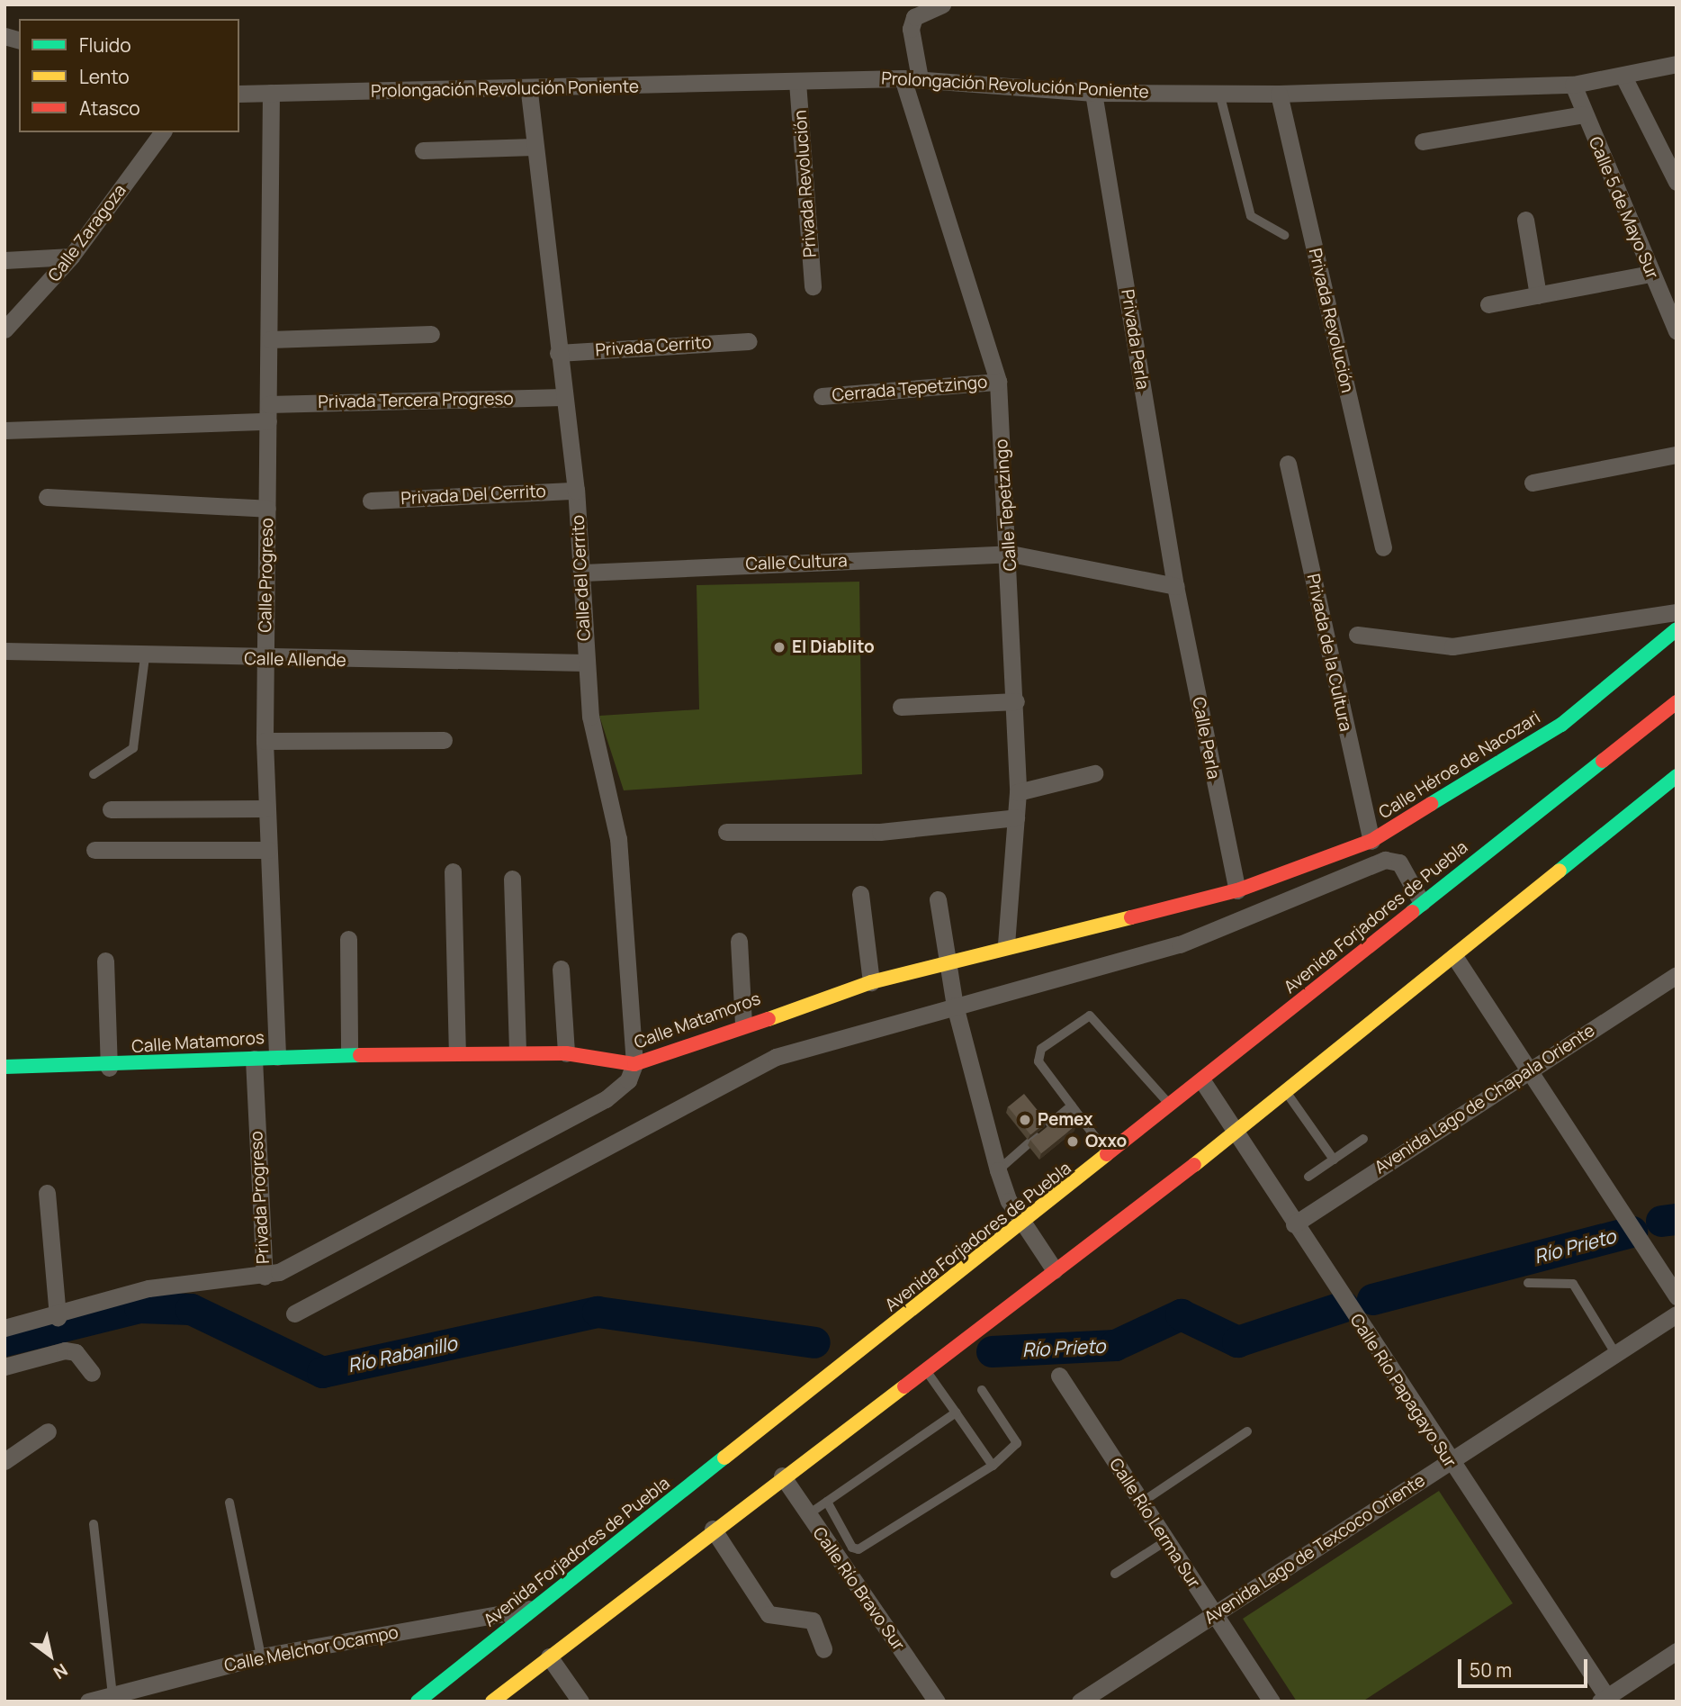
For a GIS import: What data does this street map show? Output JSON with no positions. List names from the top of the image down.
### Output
{
  "streets": {
    "main road": ["Calle Héroe de Nacozari", "Avenida Forjadores de Puebla", "Calle Matamoros"],
    "street": [
      "Prolongación Revolución Poniente",
      "Privada Revolución",
      "Calle 5 de Mayo Sur",
      "Calle Zaragoza",
      "Privada Perla",
      "Privada Cerrito",
      "Cerrada Tepetzingo",
      "Privada Tercera Progreso",
      "Privada Del Cerrito",
      "Calle Tepetzingo",
      "Calle Cultura",
      "Calle Progreso",
      "Calle del Cerrito",
      "Privada de la Cultura",
      "Calle Allende",
      "Calle Perla",
      "Avenida Lago de Chapala Oriente",
      "Privada Progreso",
      "Calle Río Papagayo Sur",
      "Calle Río Lerma Sur",
      "Avenida Lago de Texcoco Oriente",
      "Calle Río Bravo Sur",
      "Calle Melchor Ocampo"
    ]
  },
  "crossings": [
    ["Prolongación Revolución Poniente", "Privada Revolución"],
    ["Prolongación Revolución Poniente", "Calle 5 de Mayo Sur"],
    ["Prolongación Revolución Poniente", "Privada Perla"],
    ["Prolongación Revolución Poniente", "Calle Tepetzingo"],
    ["Prolongación Revolución Poniente", "Calle Progreso"],
    ["Prolongación Revolución Poniente", "Calle del Cerrito"],
    ["Privada Perla", "Calle Cultura"],
    ["Privada Perla", "Calle Perla"],
    ["Privada Cerrito", "Calle del Cerrito"],
    ["Cerrada Tepetzingo", "Calle Tepetzingo"],
    ["Privada Tercera Progreso", "Calle Progreso"],
    ["Privada Tercera Progreso", "Calle del Cerrito"],
    ["Privada Del Cerrito", "Calle del Cerrito"],
    ["Calle Tepetzingo", "Calle Cultura"],
    ["Calle Tepetzingo", "Calle Matamoros"],
    ["Calle Cultura", "Calle del Cerrito"],
    ["Calle Cultura", "Calle Perla"],
    ["Calle Progreso", "Calle Allende"],
    ["Calle Progreso", "Calle Matamoros"],
    ["Calle del Cerrito", "Calle Allende"],
    ["Calle del Cerrito", "Calle Matamoros"],
    ["Privada de la Cultura", "Calle Héroe de Nacozari"],
    ["Calle Perla", "Calle Héroe de Nacozari"],
    ["Calle Perla", "Calle Matamoros"],
    ["Calle Héroe de Nacozari", "Calle Matamoros"],
    ["Avenida Forjadores de Puebla", "Calle Río Papagayo Sur"],
    ["Avenida Forjadores de Puebla", "Calle Melchor Ocampo"],
    ["Calle Matamoros", "Privada Progreso"],
    ["Avenida Lago de Chapala Oriente", "Calle Río Papagayo Sur"],
    ["Calle Río Papagayo Sur", "Avenida Lago de Texcoco Oriente"],
    ["Calle Río Lerma Sur", "Avenida Lago de Texcoco Oriente"]
  ],
  "water": ["Río Prieto", "Río Rabanillo"],
  "places": ["El Diablito", "Pemex", "Oxxo"],
  "legend": ["Fluido", "Lento", "Atasco"],
  "scale_bar": "50 m",
  "north": "bottom right"
}
